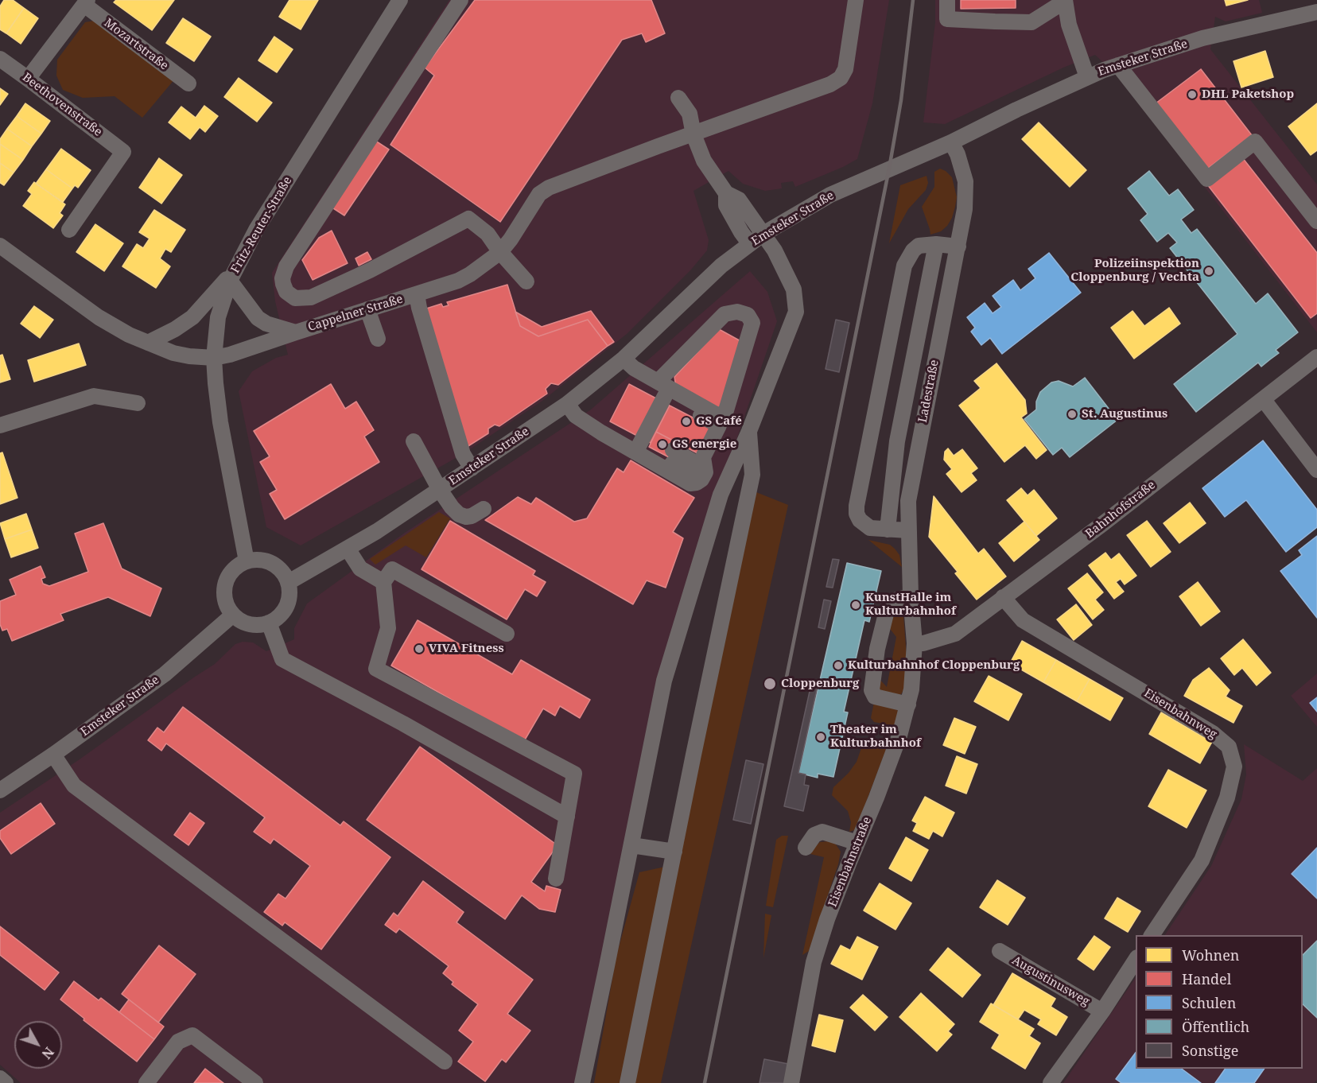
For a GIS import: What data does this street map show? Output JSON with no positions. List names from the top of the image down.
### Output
{
  "streets": {
    "street": [
      "Mozartstraße",
      "Emsteker Straße",
      "Beethovenstraße",
      "Fritz-Reuter-Straße",
      "Cappelner Straße",
      "Ladestraße",
      "Bahnhofstraße",
      "Eisenbahnweg",
      "Eisenbahnstraße",
      "Augustinusweg"
    ]
  },
  "crossings": [
    ["Mozartstraße", "Beethovenstraße"],
    ["Emsteker Straße", "Fritz-Reuter-Straße"],
    ["Emsteker Straße", "Ladestraße"],
    ["Fritz-Reuter-Straße", "Cappelner Straße"],
    ["Ladestraße", "Bahnhofstraße"],
    ["Ladestraße", "Eisenbahnstraße"],
    ["Bahnhofstraße", "Eisenbahnweg"],
    ["Bahnhofstraße", "Eisenbahnstraße"]
  ],
  "places": [
    "DHL Paketshop",
    "Polizeiinspektion Cloppenburg / Vechta",
    "St. Augustinus",
    "GS Café",
    "GS energie",
    "KunstHalle im Kulturbahnhof",
    "VIVA Fitness",
    "Kulturbahnhof Cloppenburg",
    "Cloppenburg",
    "Theater im Kulturbahnhof"
  ],
  "legend": [
    "Wohnen",
    "Handel",
    "Schulen",
    "Öffentlich",
    "Sonstige"
  ],
  "north": "bottom right"
}
